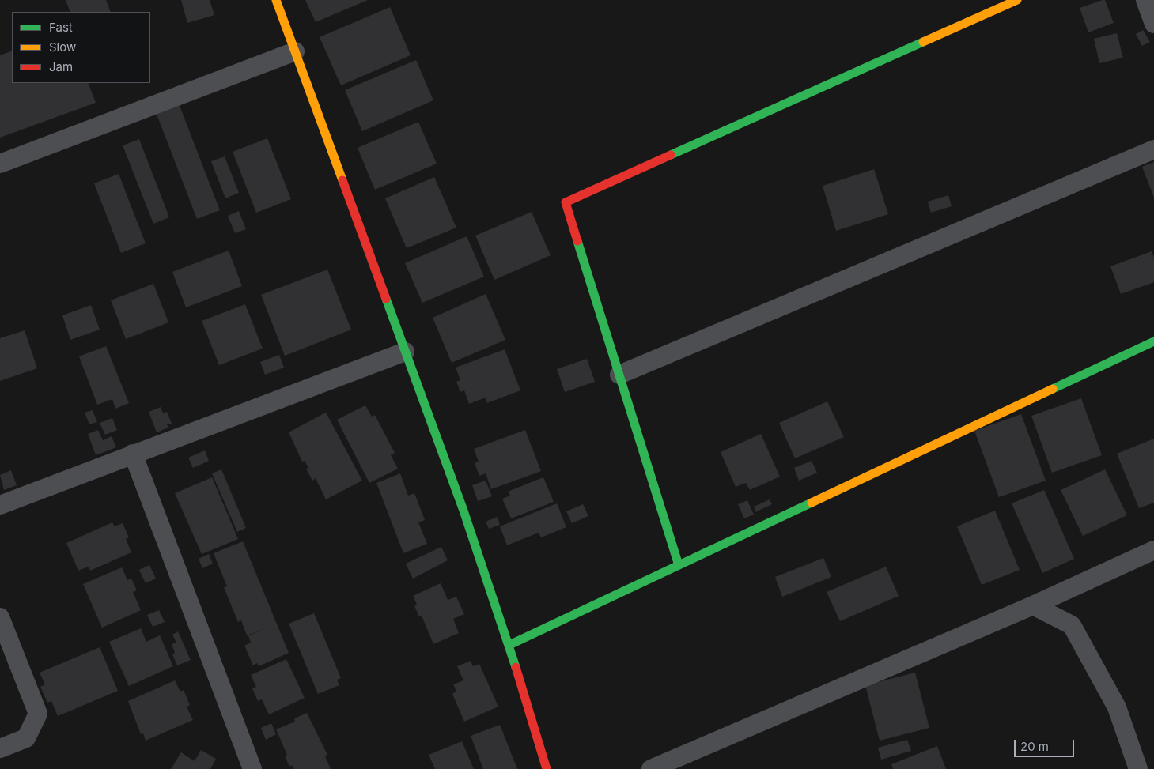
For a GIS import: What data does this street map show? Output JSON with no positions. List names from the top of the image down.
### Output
{
  "legend": ["Fast", "Slow", "Jam"],
  "scale_bar": "20 m"
}
